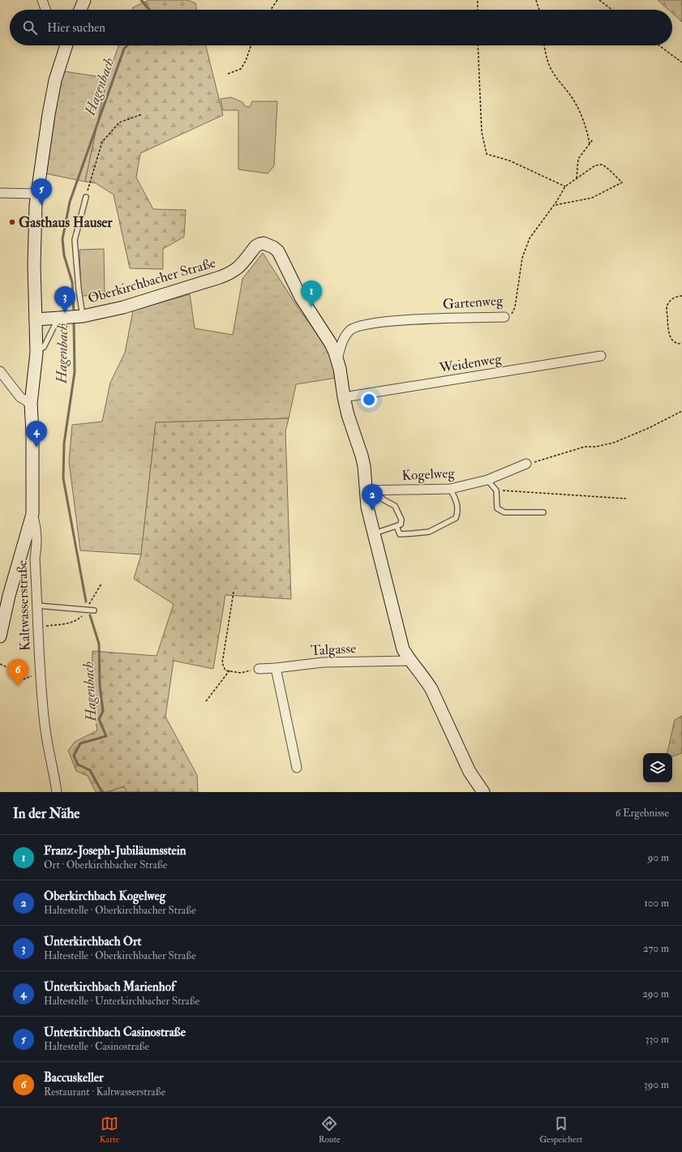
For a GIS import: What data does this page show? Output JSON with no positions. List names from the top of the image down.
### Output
{
  "streets": {
    "street": [
      "Oberkirchbacher Straße",
      "Gartenweg",
      "Weidenweg",
      "Kogelweg",
      "Kaltwasserstraße",
      "Talgasse"
    ]
  },
  "crossings": [
    ["Oberkirchbacher Straße", "Gartenweg"],
    ["Oberkirchbacher Straße", "Weidenweg"],
    ["Oberkirchbacher Straße", "Kogelweg"],
    ["Oberkirchbacher Straße", "Talgasse"]
  ],
  "water": ["Hagenbach"],
  "places": ["Gasthaus Hauser"],
  "page": {
    "search": "Hier suchen",
    "pins": [
      "5",
      "1",
      "3",
      "4",
      "2",
      "6"
    ],
    "heading": ["In der Nähe", "6 Ergebnisse"],
    "list": [
      {
        "mark": "1",
        "name": "Franz-Joseph-Jubiläumsstein",
        "note": "Ort · Oberkirchbacher Straße",
        "value": "90 m"
      },
      {
        "mark": "2",
        "name": "Oberkirchbach Kogelweg",
        "note": "Haltestelle · Oberkirchbacher Straße",
        "value": "100 m"
      },
      {
        "mark": "3",
        "name": "Unterkirchbach Ort",
        "note": "Haltestelle · Oberkirchbacher Straße",
        "value": "270 m"
      },
      {
        "mark": "4",
        "name": "Unterkirchbach Marienhof",
        "note": "Haltestelle · Unterkirchbacher Straße",
        "value": "290 m"
      },
      {
        "mark": "5",
        "name": "Unterkirchbach Casinostraße",
        "note": "Haltestelle · Casinostraße",
        "value": "330 m"
      },
      {
        "mark": "6",
        "name": "Baccuskeller",
        "note": "Restaurant · Kaltwasserstraße",
        "value": "390 m"
      }
    ],
    "nav": ["Karte", "Route", "Gespeichert"]
  }
}
